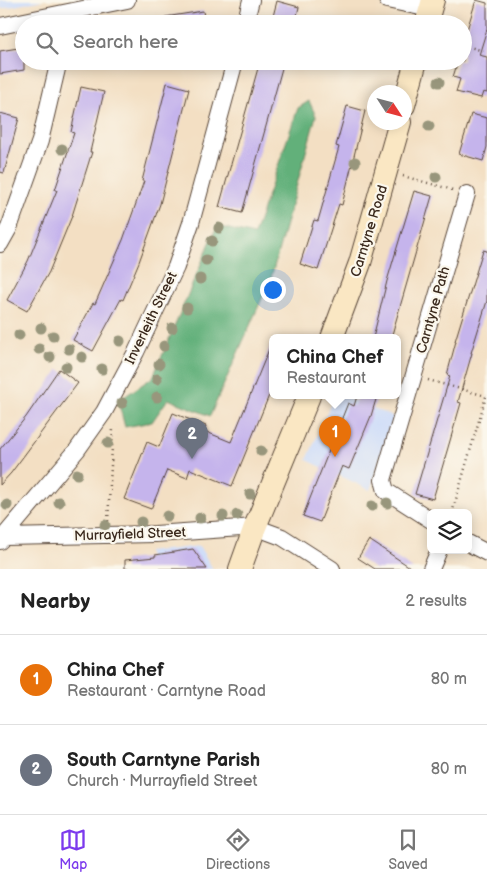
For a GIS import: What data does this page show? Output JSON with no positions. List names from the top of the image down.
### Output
{
  "streets": {
    "street": [
      "Carntyne Road",
      "Carntyne Path",
      "Inverleith Street",
      "Murrayfield Street"
    ]
  },
  "crossings": [
    ["Inverleith Street", "Murrayfield Street"]
  ],
  "north": "bottom right",
  "page": {
    "search": "Search here",
    "popup": ["China Chef", "Restaurant"],
    "pins": ["1", "2"],
    "heading": ["Nearby", "2 results"],
    "list": [
      {
        "mark": "1",
        "name": "China Chef",
        "note": "Restaurant · Carntyne Road",
        "value": "80 m"
      },
      {
        "mark": "2",
        "name": "South Carntyne Parish",
        "note": "Church · Murrayfield Street",
        "value": "80 m"
      }
    ],
    "nav": ["Map", "Directions", "Saved"]
  }
}
